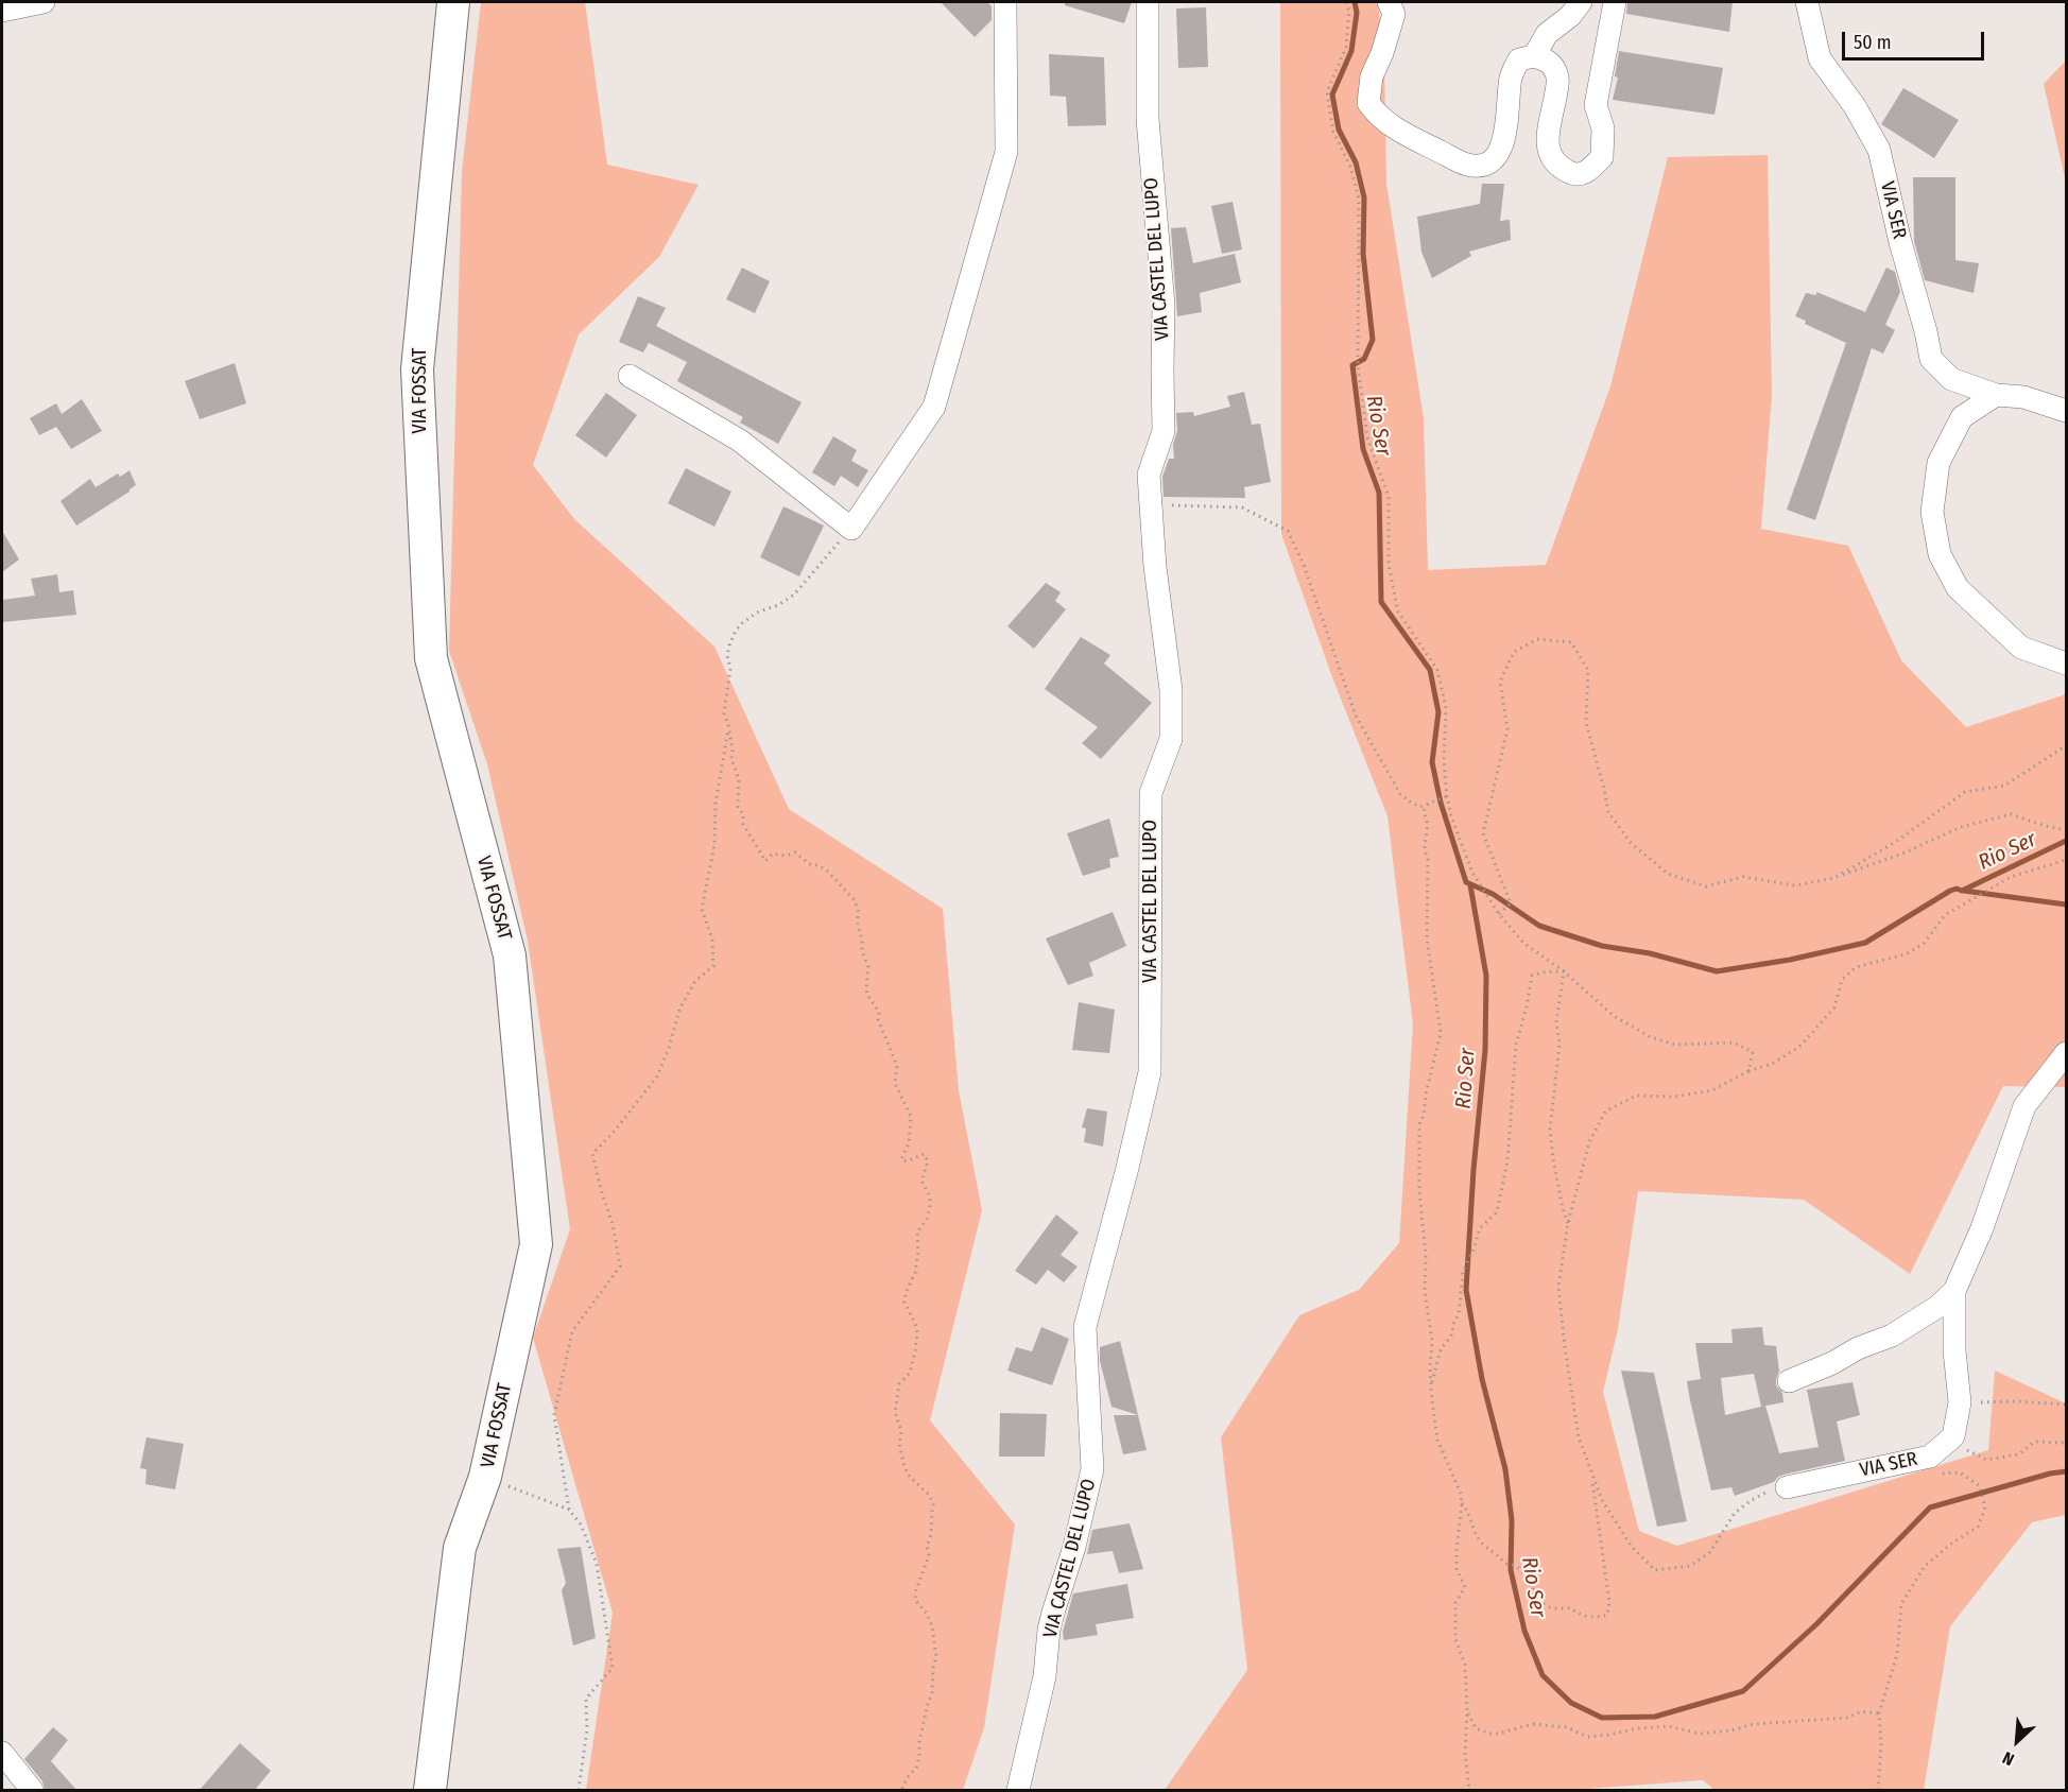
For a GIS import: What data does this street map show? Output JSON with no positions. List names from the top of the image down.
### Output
{
  "streets": {
    "street": ["VIA SER", "VIA CASTEL DEL LUPO", "VIA FOSSAT"]
  },
  "water": ["Rio Ser"],
  "scale_bar": "50 m",
  "north": "bottom left"
}
